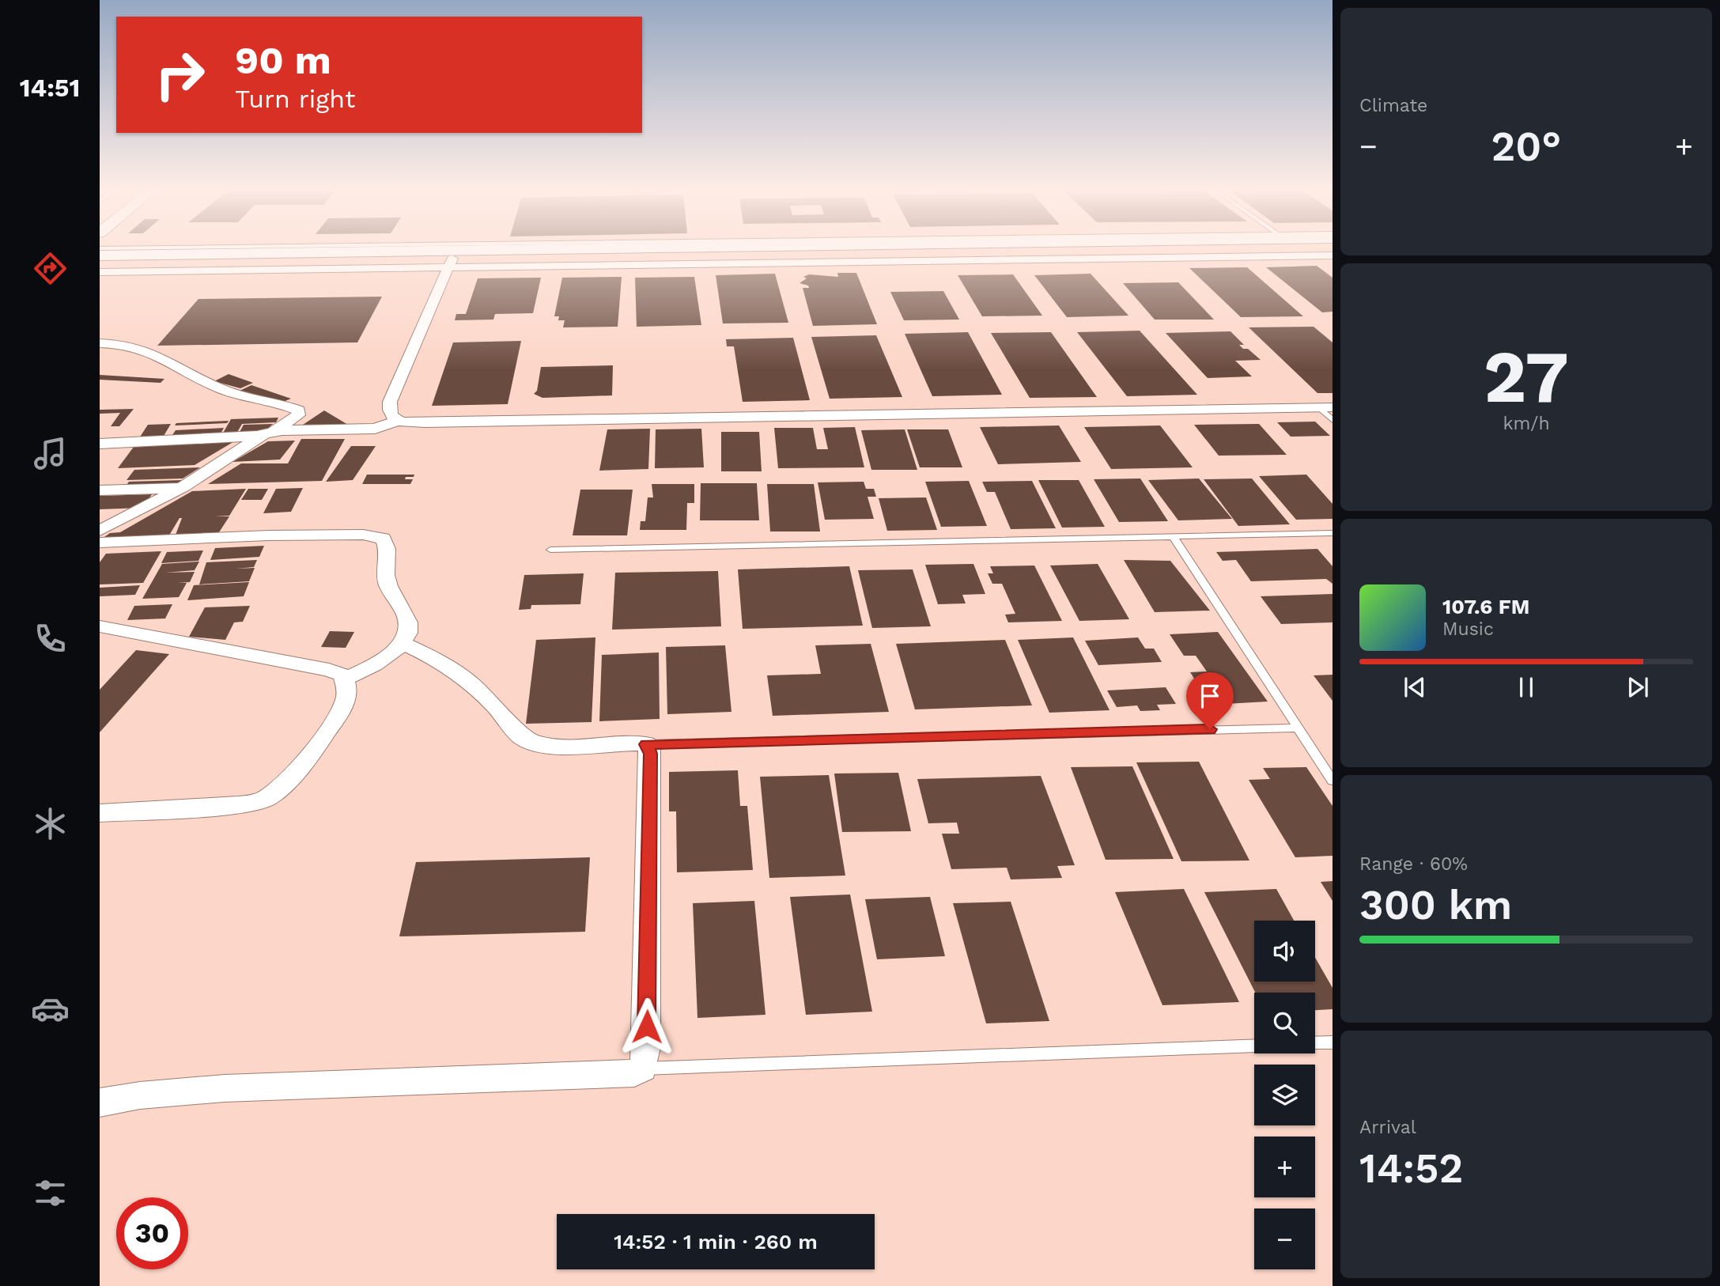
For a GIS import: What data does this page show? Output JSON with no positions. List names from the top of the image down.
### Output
{
  "page": {
    "tabs": "14:51",
    "tile": [
      "Climate",
      ["27", "km/h"],
      ["Range · 60%", "300 km"],
      ["Arrival", "14:52"]
    ],
    "turn": ["90 m", "Turn right"],
    "heat": ["−", "20°", "+"],
    "song": ["107.6 FM", "Music"],
    "map_buttons": ["+", "−"],
    "limit": "30",
    "trip": "14:52 · 1 min · 260 m"
  }
}
